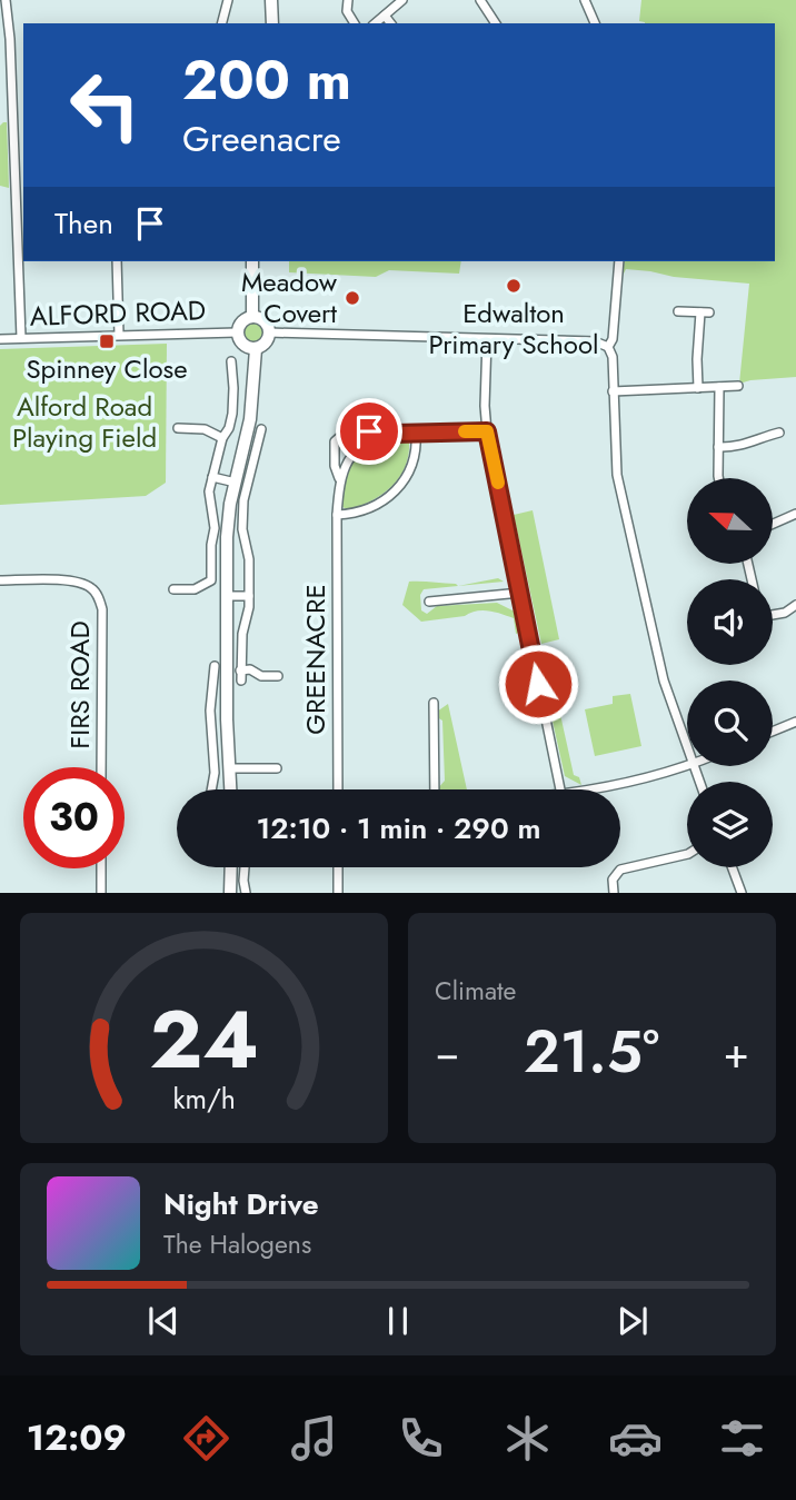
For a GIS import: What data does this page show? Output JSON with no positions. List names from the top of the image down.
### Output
{
  "streets": {
    "street": ["ALFORD ROAD", "GREENACRE", "FIRS ROAD"]
  },
  "parks": ["Alford Road Playing Field"],
  "places": {
    "other": ["Edwalton Primary School", "Meadow Covert"],
    "transit": ["Spinney Close"]
  },
  "north": "left",
  "page": {
    "turn": ["200 m", "Greenacre"],
    "then": "Then",
    "limit": "30",
    "trip": "12:10 · 1 min · 290 m",
    "tile": "Climate",
    "heat": ["−", "21.5°", "+"],
    "song": ["Night Drive", "The Halogens"],
    "tabs": "12:09",
    "gauge": ["24", "km/h"]
  }
}
